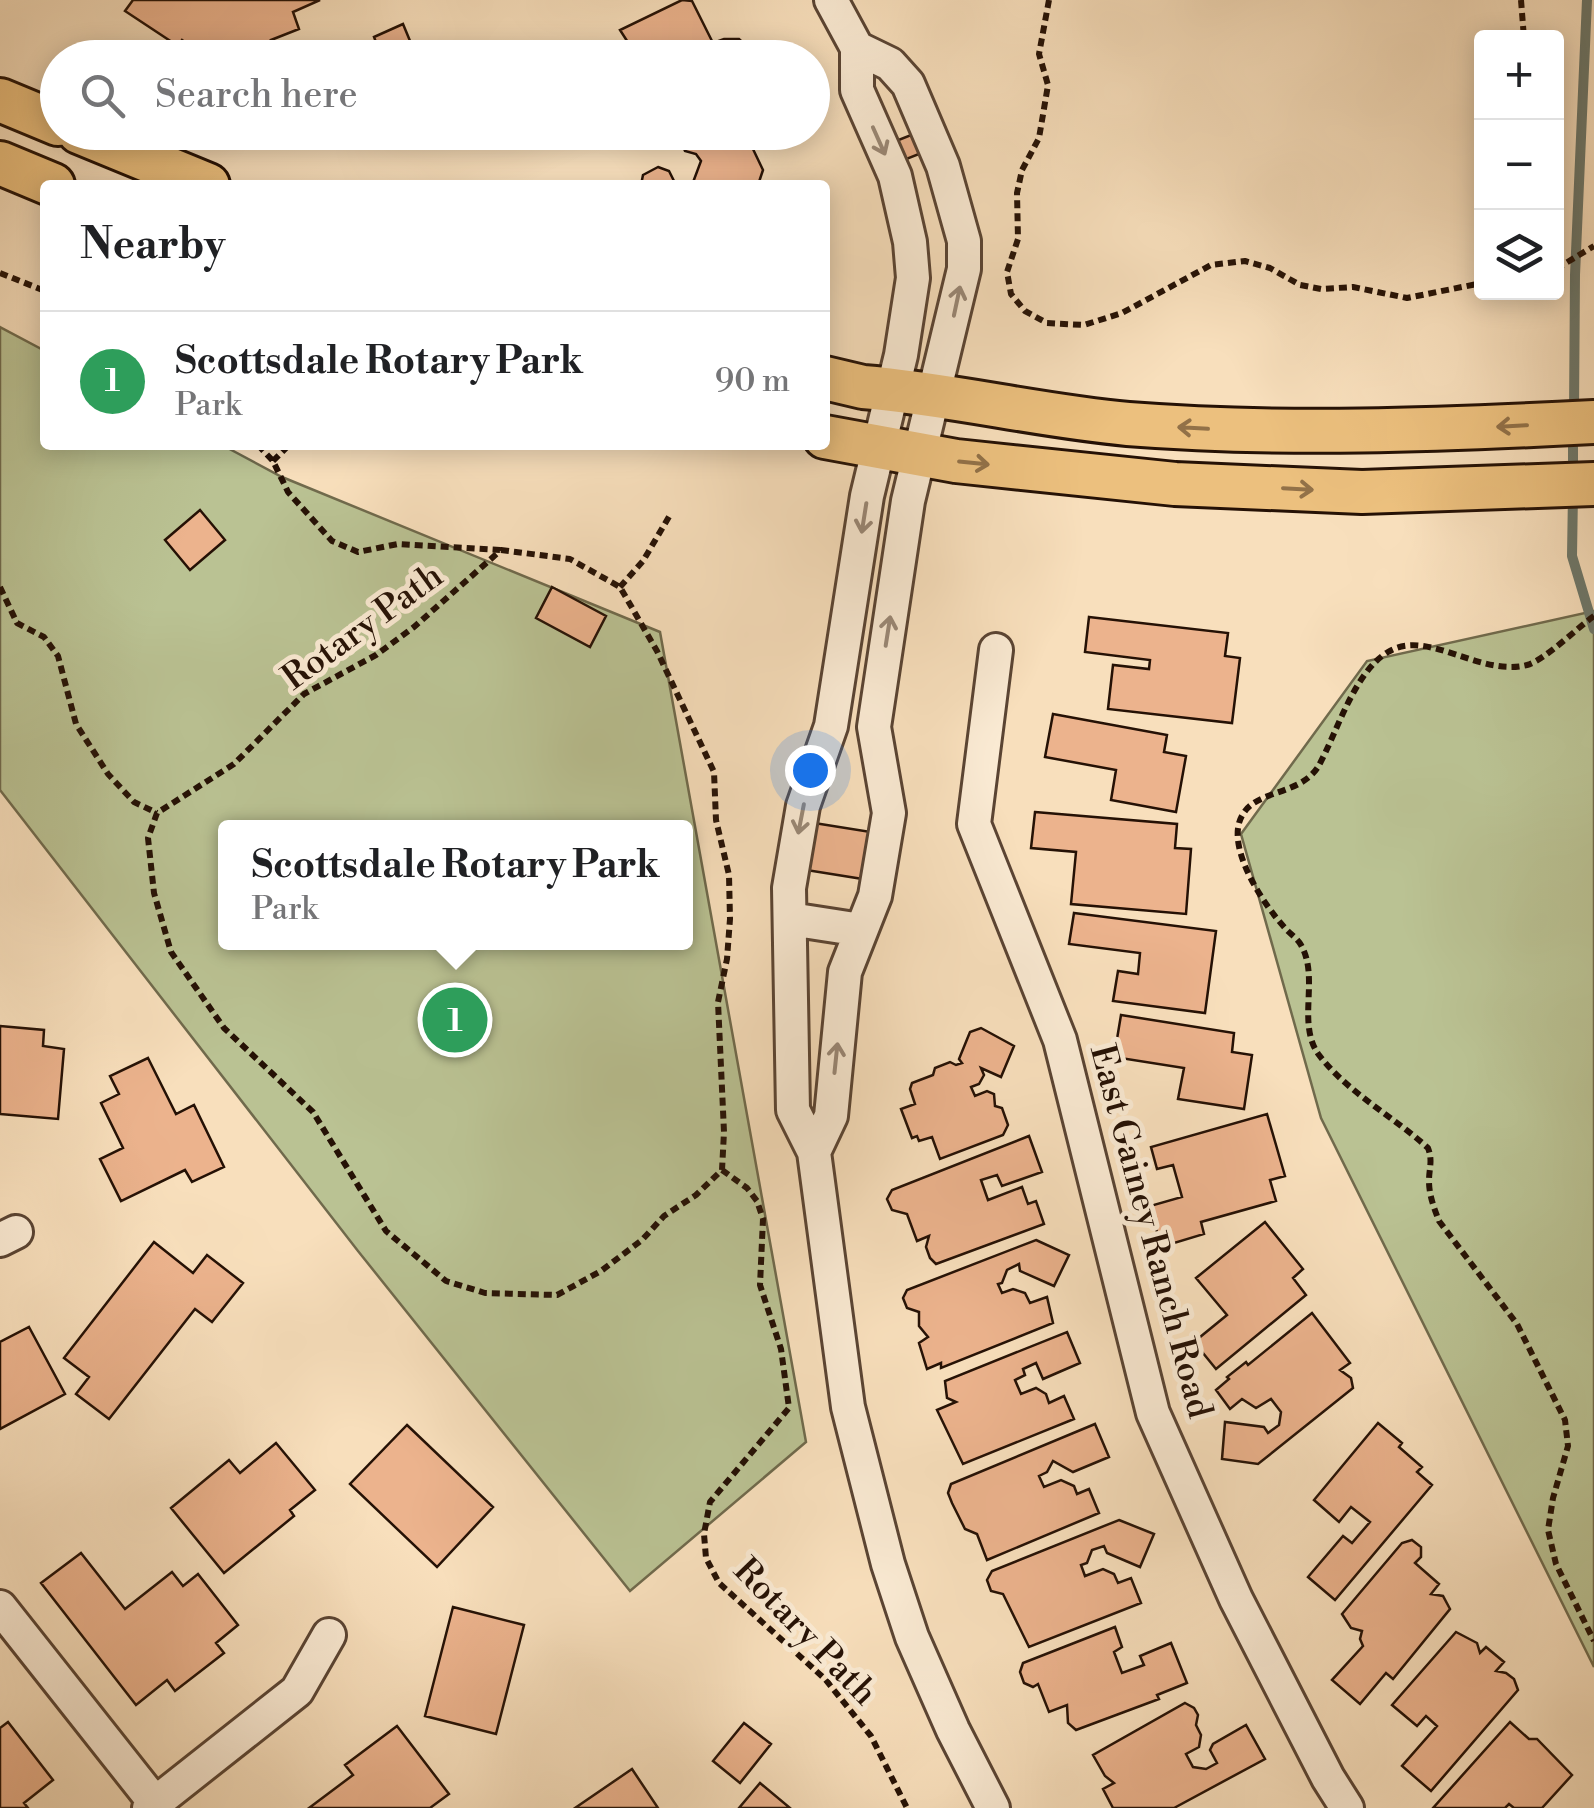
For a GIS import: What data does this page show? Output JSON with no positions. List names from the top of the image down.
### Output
{
  "streets": {
    "street": ["East Gainey Ranch Road"],
    "path": ["Rotary Path"]
  },
  "page": {
    "map_buttons": ["+", "−"],
    "search": "Search here",
    "heading": "Nearby",
    "list": [
      {
        "mark": "1",
        "name": "Scottsdale Rotary Park",
        "note": "Park",
        "value": "90 m"
      }
    ],
    "popup": ["Scottsdale Rotary Park", "Park"],
    "pins": "1"
  }
}
